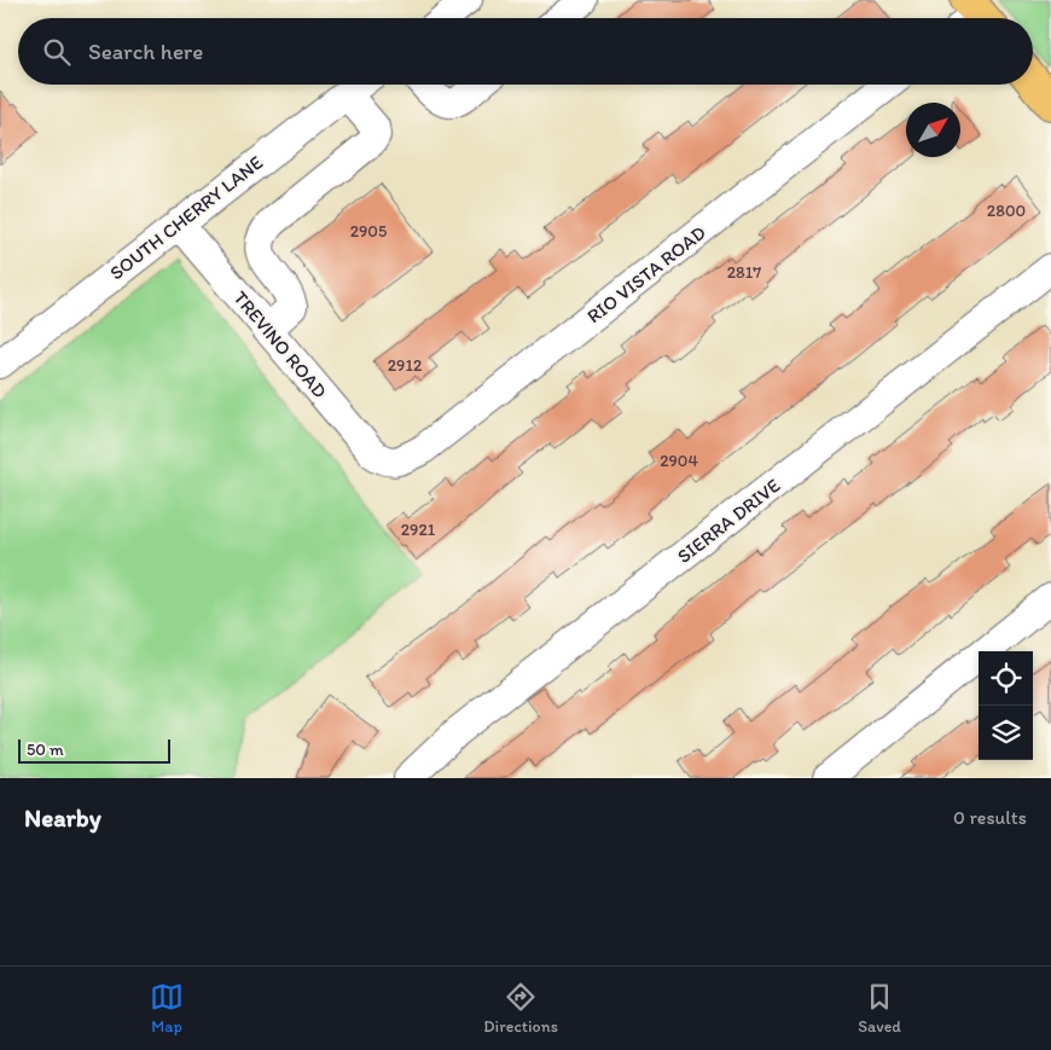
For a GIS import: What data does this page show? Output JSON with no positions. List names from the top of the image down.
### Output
{
  "streets": {
    "street": [
      "SOUTH CHERRY LANE",
      "RIO VISTA ROAD",
      "TREVINO ROAD",
      "SIERRA DRIVE"
    ]
  },
  "crossings": [
    ["SOUTH CHERRY LANE", "TREVINO ROAD"],
    ["RIO VISTA ROAD", "TREVINO ROAD"]
  ],
  "house_numbers": [
    "2800",
    "2905",
    "2817",
    "2912",
    "2904",
    "2921"
  ],
  "scale_bar": "50 m",
  "north": "top right",
  "page": {
    "search": "Search here",
    "scale": "50 m",
    "heading": ["Nearby", "0 results"],
    "nav": ["Map", "Directions", "Saved"]
  }
}
